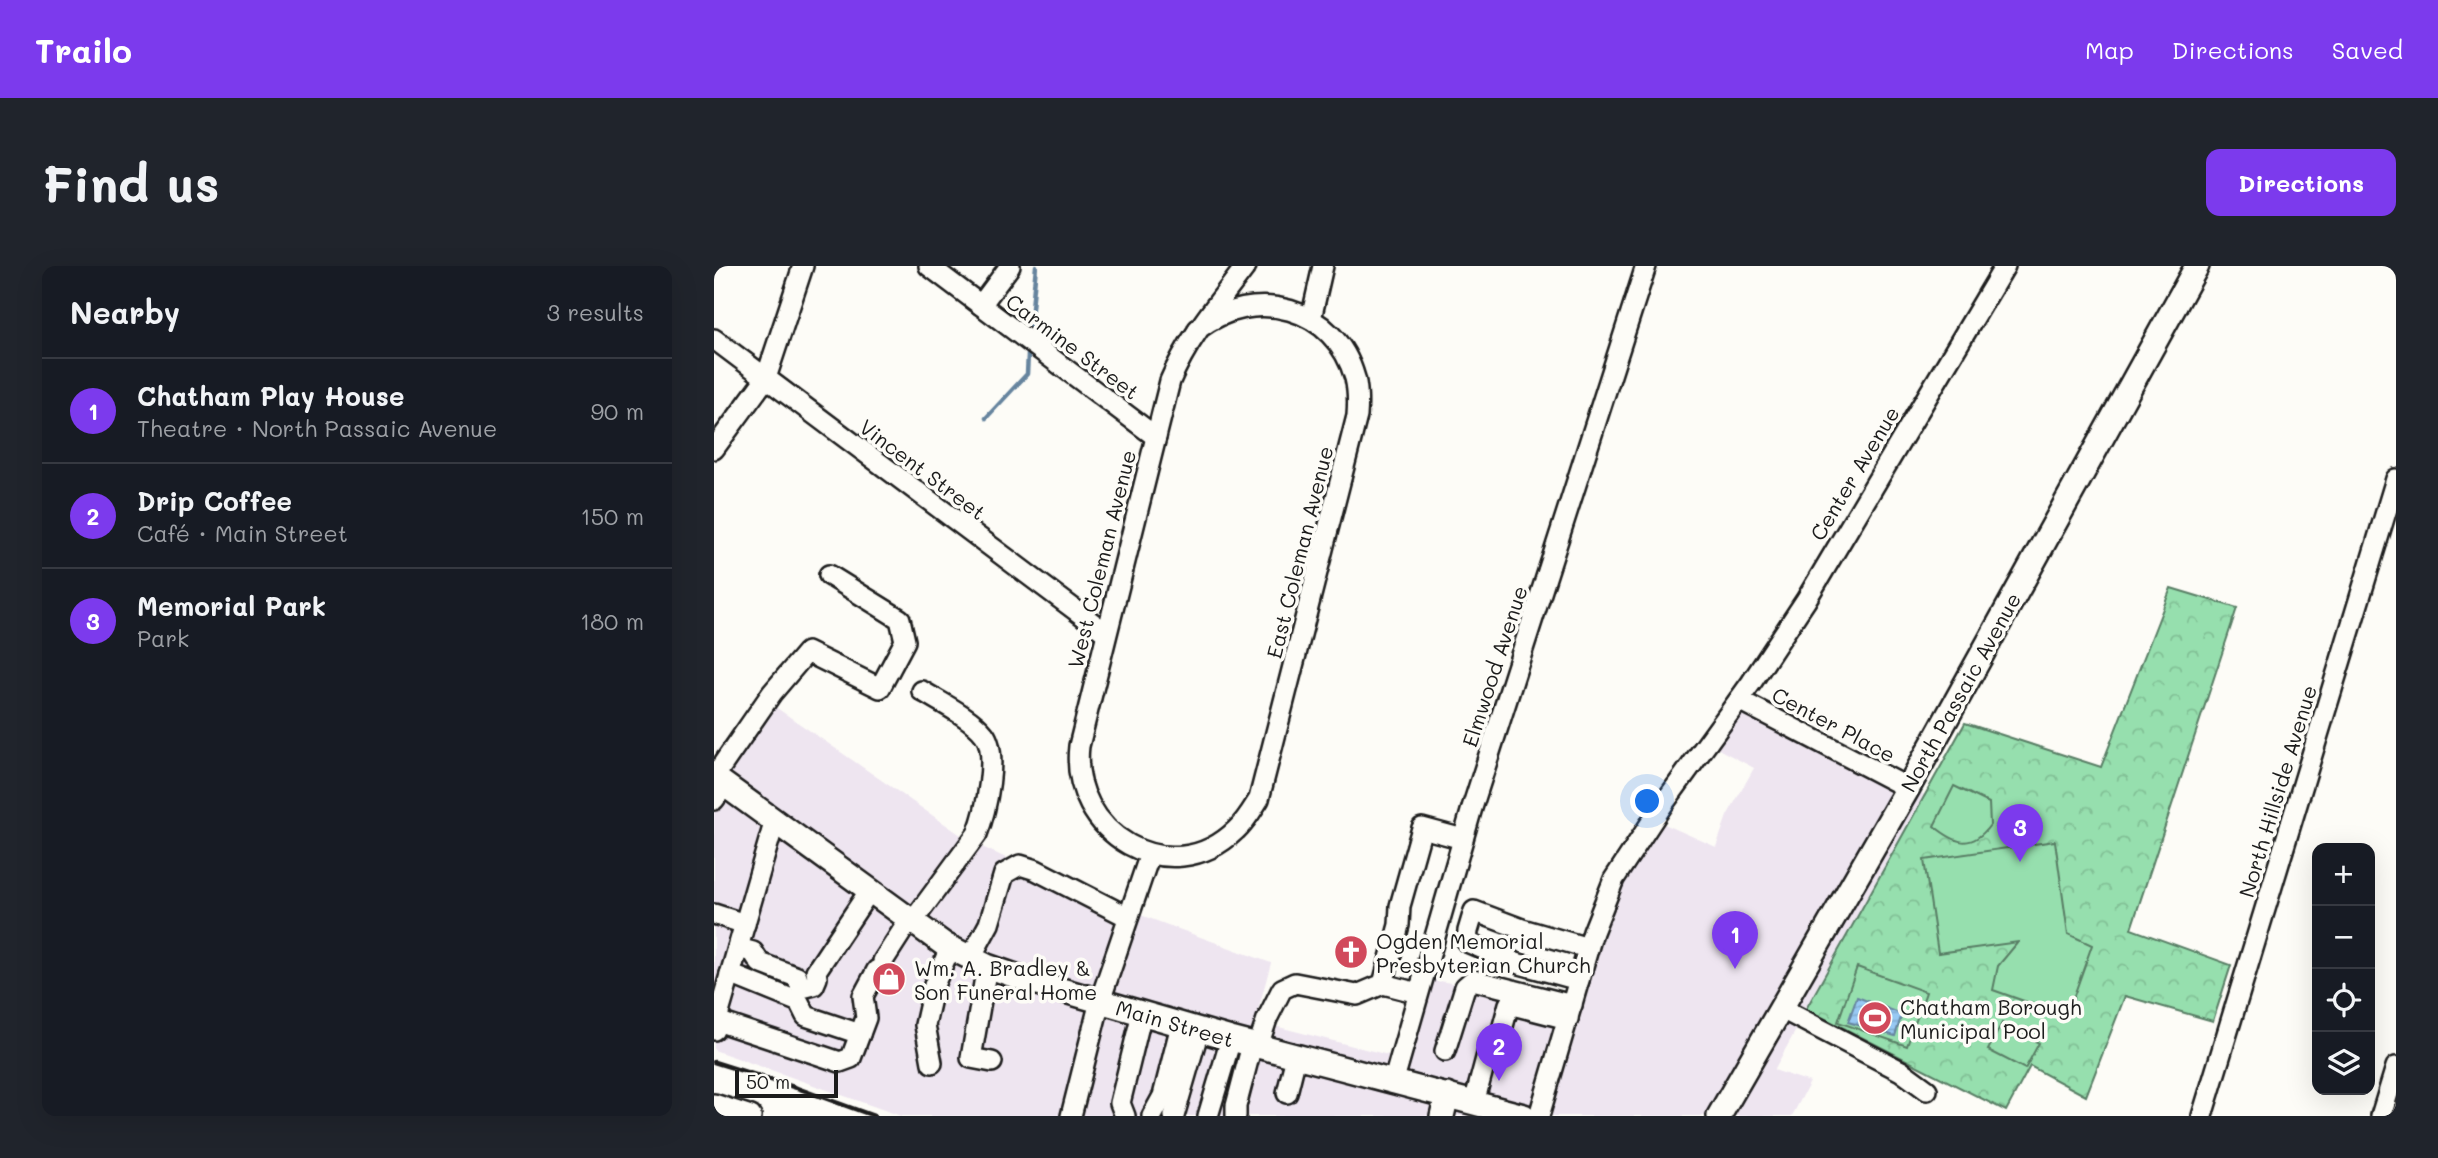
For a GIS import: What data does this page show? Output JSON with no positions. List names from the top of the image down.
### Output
{
  "streets": {
    "main road": ["North Passaic Avenue", "Main Street"],
    "street": [
      "Carmine Street",
      "Vincent Street",
      "Center Avenue",
      "East Coleman Avenue",
      "West Coleman Avenue",
      "Elmwood Avenue",
      "Center Place",
      "North Hillside Avenue"
    ]
  },
  "crossings": [
    ["Carmine Street", "West Coleman Avenue"],
    ["Vincent Street", "West Coleman Avenue"],
    ["Center Avenue", "Center Place"],
    ["East Coleman Avenue", "West Coleman Avenue"],
    ["Elmwood Avenue", "Main Street"],
    ["North Passaic Avenue", "Center Place"]
  ],
  "places": {
    "church": ["Ogden Memorial Presbyterian Church"],
    "shop": ["Wm. A. Bradley & Son Funeral Home"],
    "sports": ["Chatham Borough Municipal Pool"]
  },
  "scale_bar": "50 m",
  "page": {
    "header": "Trailo",
    "nav": ["Map", "Directions", "Saved"],
    "buttons": "Directions",
    "title": "Find us",
    "heading": ["Nearby", "3 results"],
    "list": [
      {
        "mark": "1",
        "name": "Chatham Play House",
        "note": "Theatre · North Passaic Avenue",
        "value": "90 m"
      },
      {
        "mark": "2",
        "name": "Drip Coffee",
        "note": "Café · Main Street",
        "value": "150 m"
      },
      {
        "mark": "3",
        "name": "Memorial Park",
        "note": "Park",
        "value": "180 m"
      }
    ],
    "pins": ["3", "1", "2"],
    "map_buttons": ["+", "−"],
    "scale": "50 m"
  }
}
